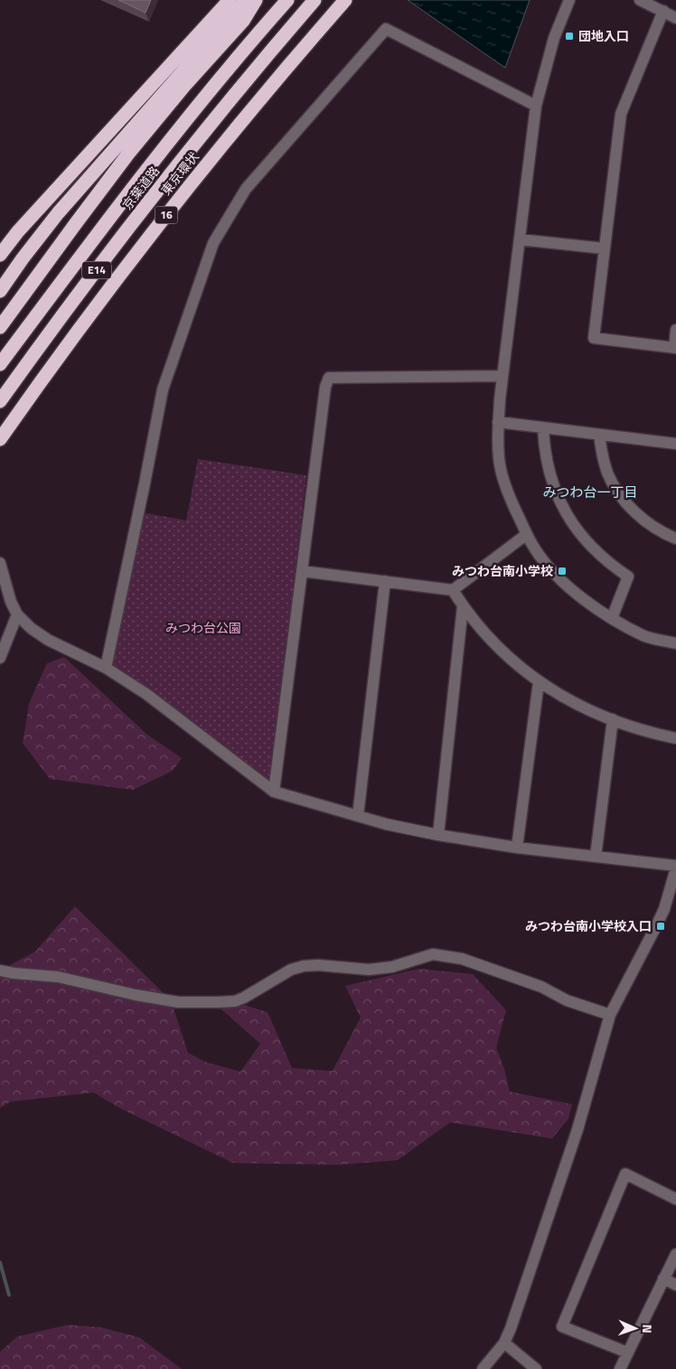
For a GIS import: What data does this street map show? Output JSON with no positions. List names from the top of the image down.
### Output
{
  "streets": {
    "highway": [
      "東京環状",
      "京葉道路",
      "16",
      "E14"
    ]
  },
  "districts": ["みつわ台一丁目"],
  "parks": ["みつわ台公園"],
  "places": {
    "transit": ["団地入口", "みつわ台南小学校", "みつわ台南小学校入口"]
  },
  "north": "right"
}
